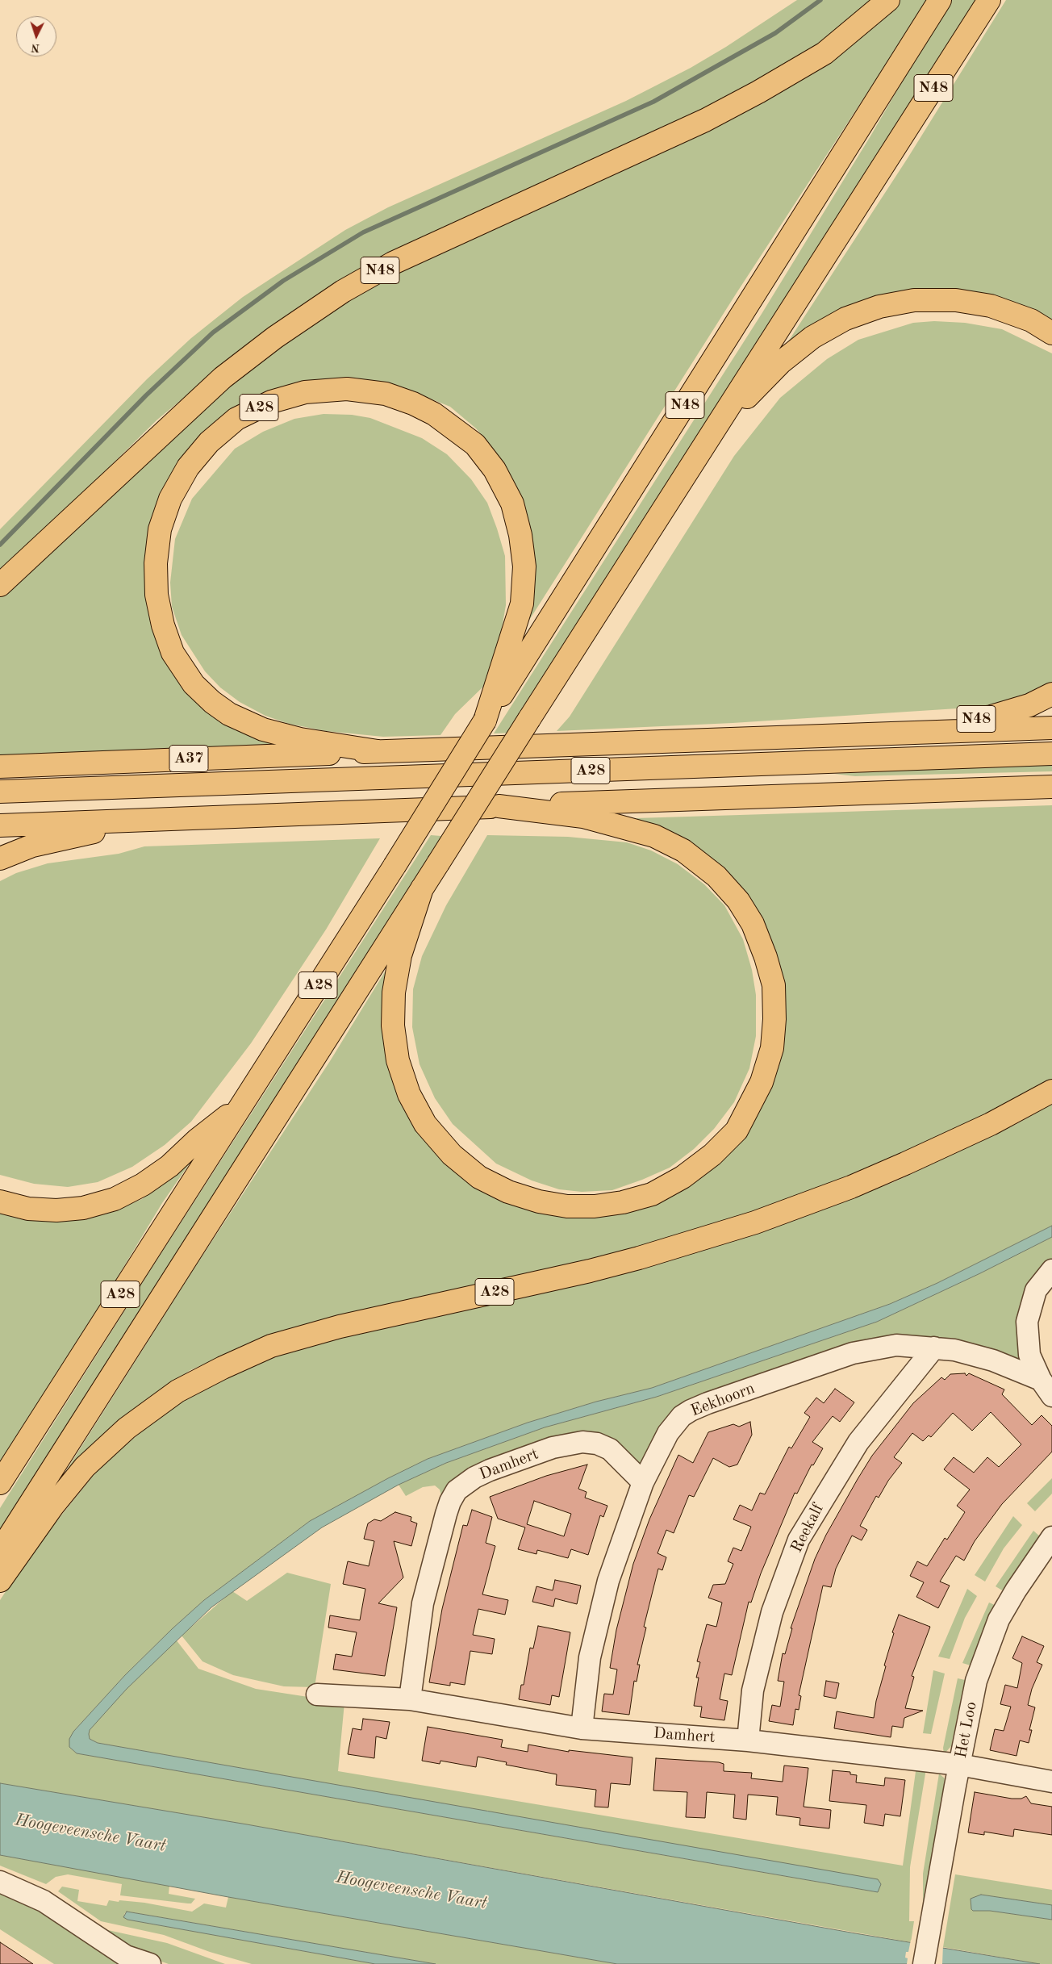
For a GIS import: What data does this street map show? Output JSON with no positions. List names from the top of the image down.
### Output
{
  "streets": {
    "highway": ["N48", "A28", "A37"],
    "street": [
      "Eekhoorn",
      "Damhert",
      "Reekalf",
      "Het Loo"
    ]
  },
  "crossings": [
    ["N48", "A28"],
    ["A28", "A37"],
    ["Eekhoorn", "Damhert"],
    ["Eekhoorn", "Reekalf"],
    ["Damhert", "Reekalf"],
    ["Damhert", "Het Loo"]
  ],
  "water": ["Hoogeveensche Vaart"],
  "north": "bottom"
}
